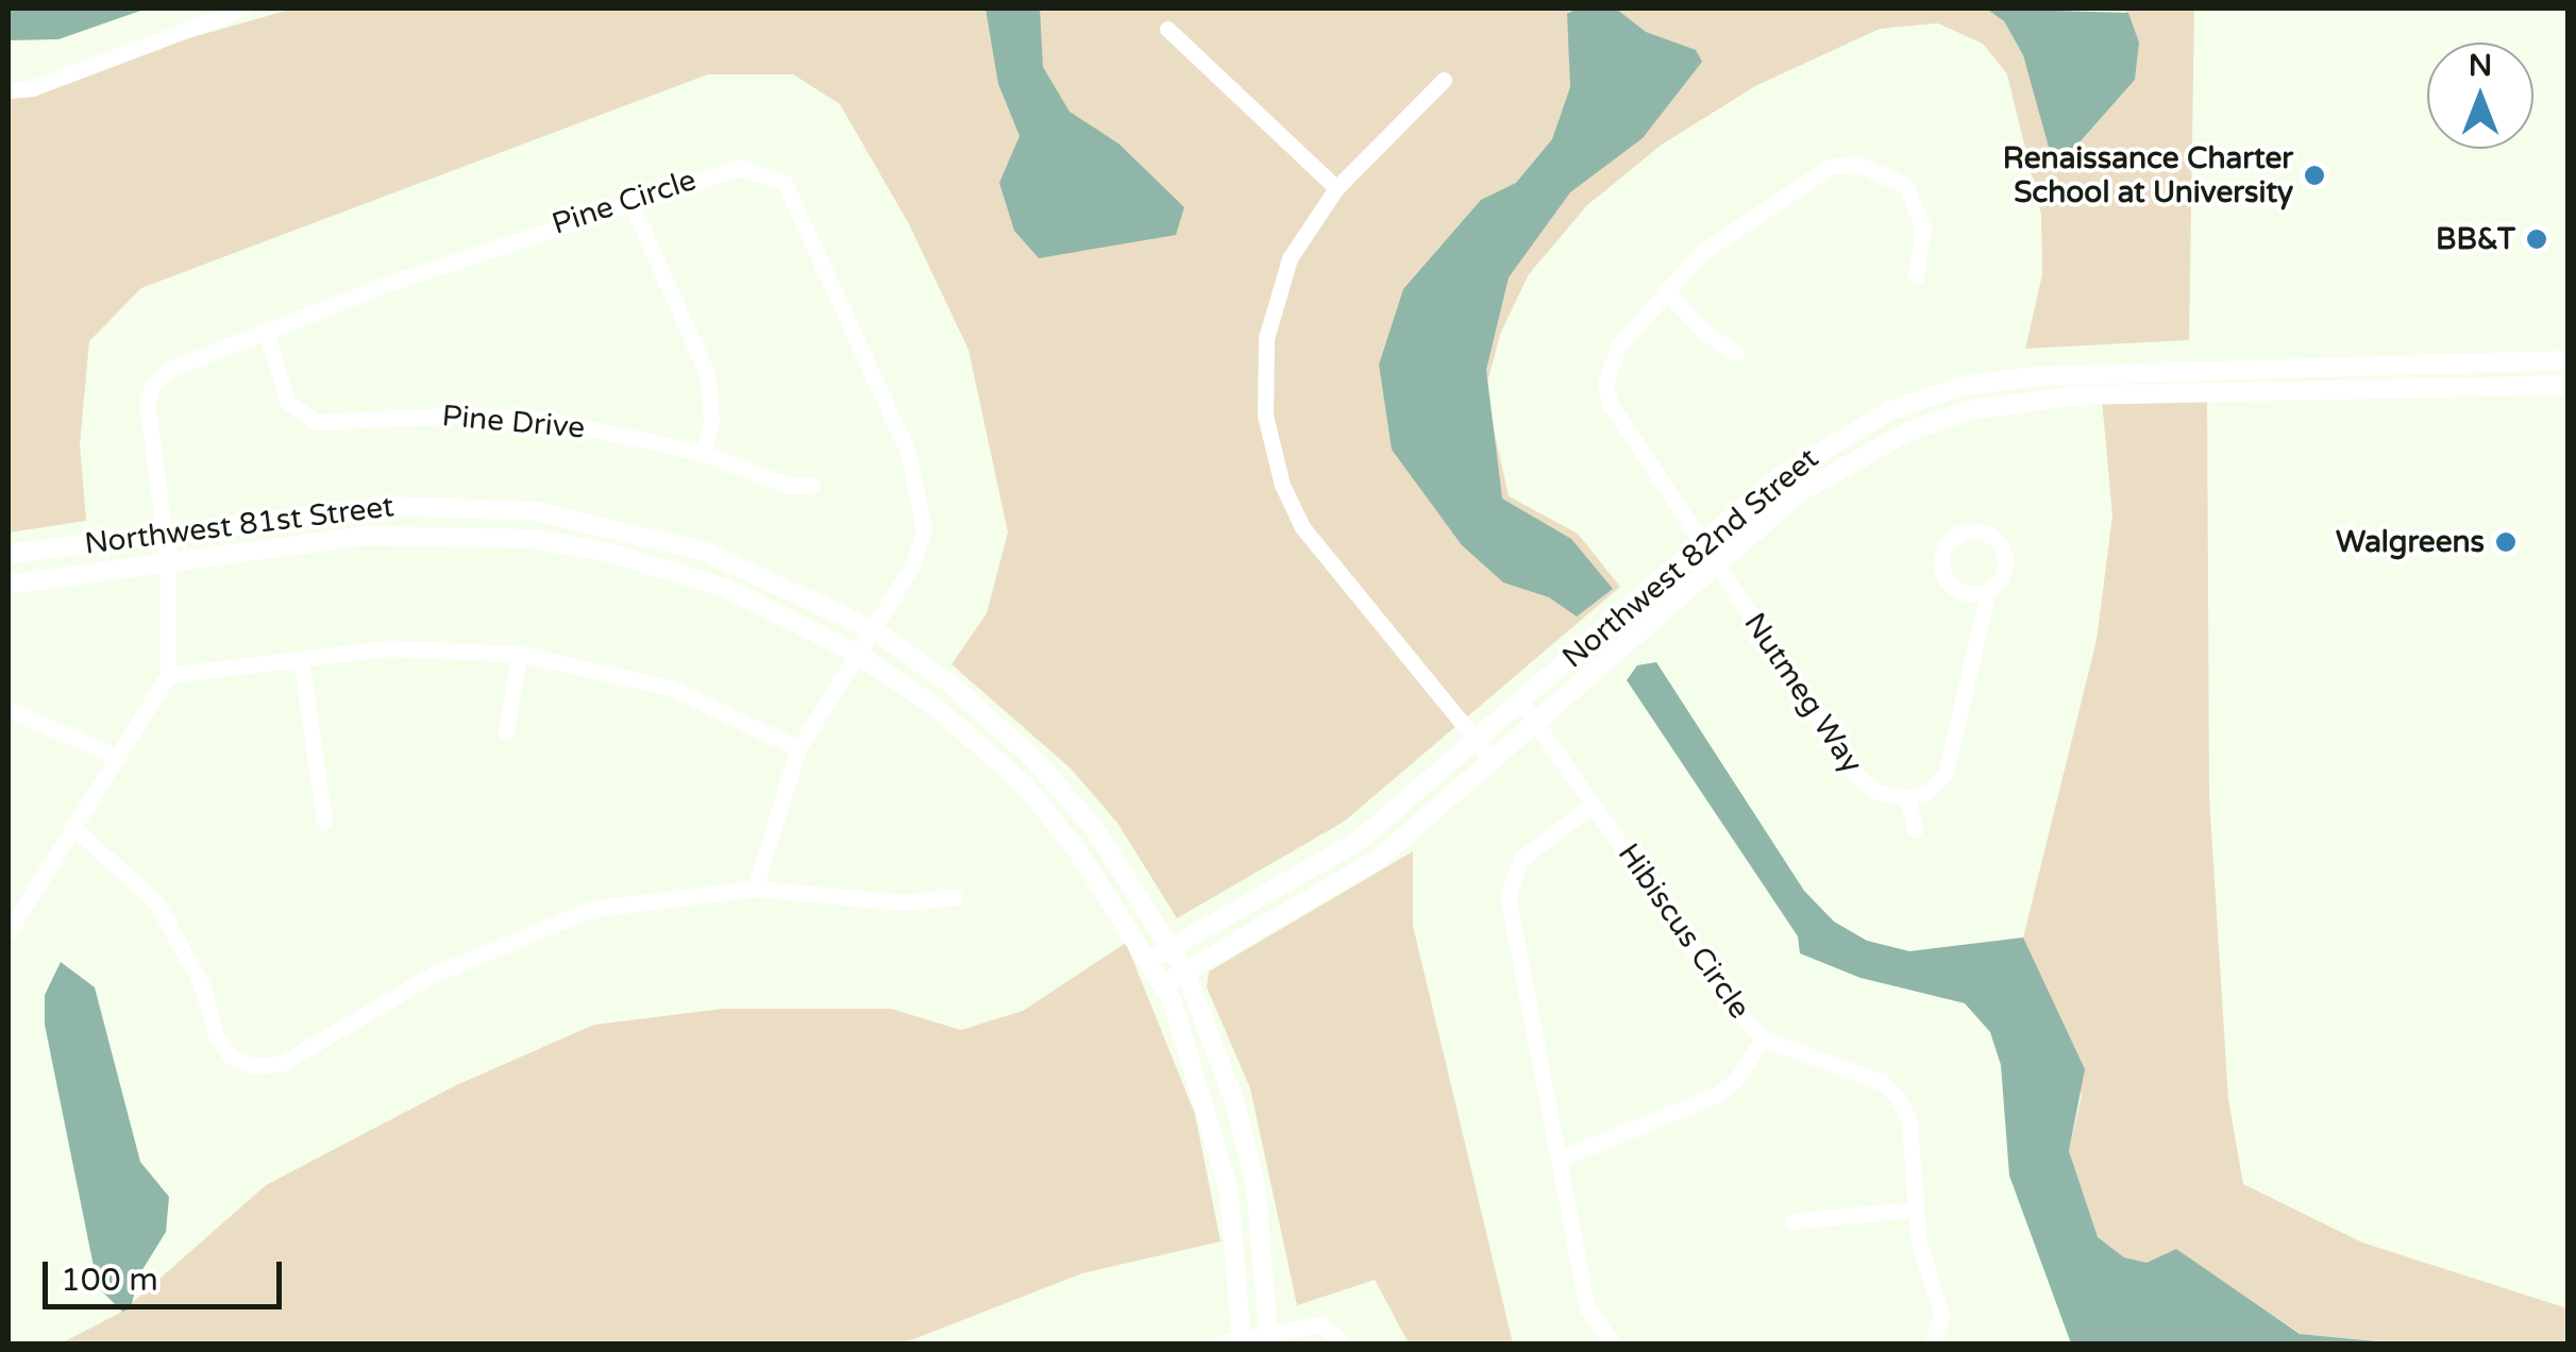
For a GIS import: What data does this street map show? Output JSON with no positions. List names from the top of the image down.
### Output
{
  "streets": {
    "street": [
      "Pine Circle",
      "Pine Drive",
      "Northwest 81st Street",
      "Northwest 82nd Street",
      "Nutmeg Way",
      "Hibiscus Circle"
    ]
  },
  "crossings": [
    ["Pine Circle", "Pine Drive"],
    ["Pine Circle", "Northwest 81st Street"],
    ["Northwest 81st Street", "Northwest 82nd Street"],
    ["Northwest 82nd Street", "Nutmeg Way"],
    ["Northwest 82nd Street", "Hibiscus Circle"]
  ],
  "places": ["Renaissance Charter School at University", "BB&T", "Walgreens"],
  "scale_bar": "100 m",
  "north": "top"
}
